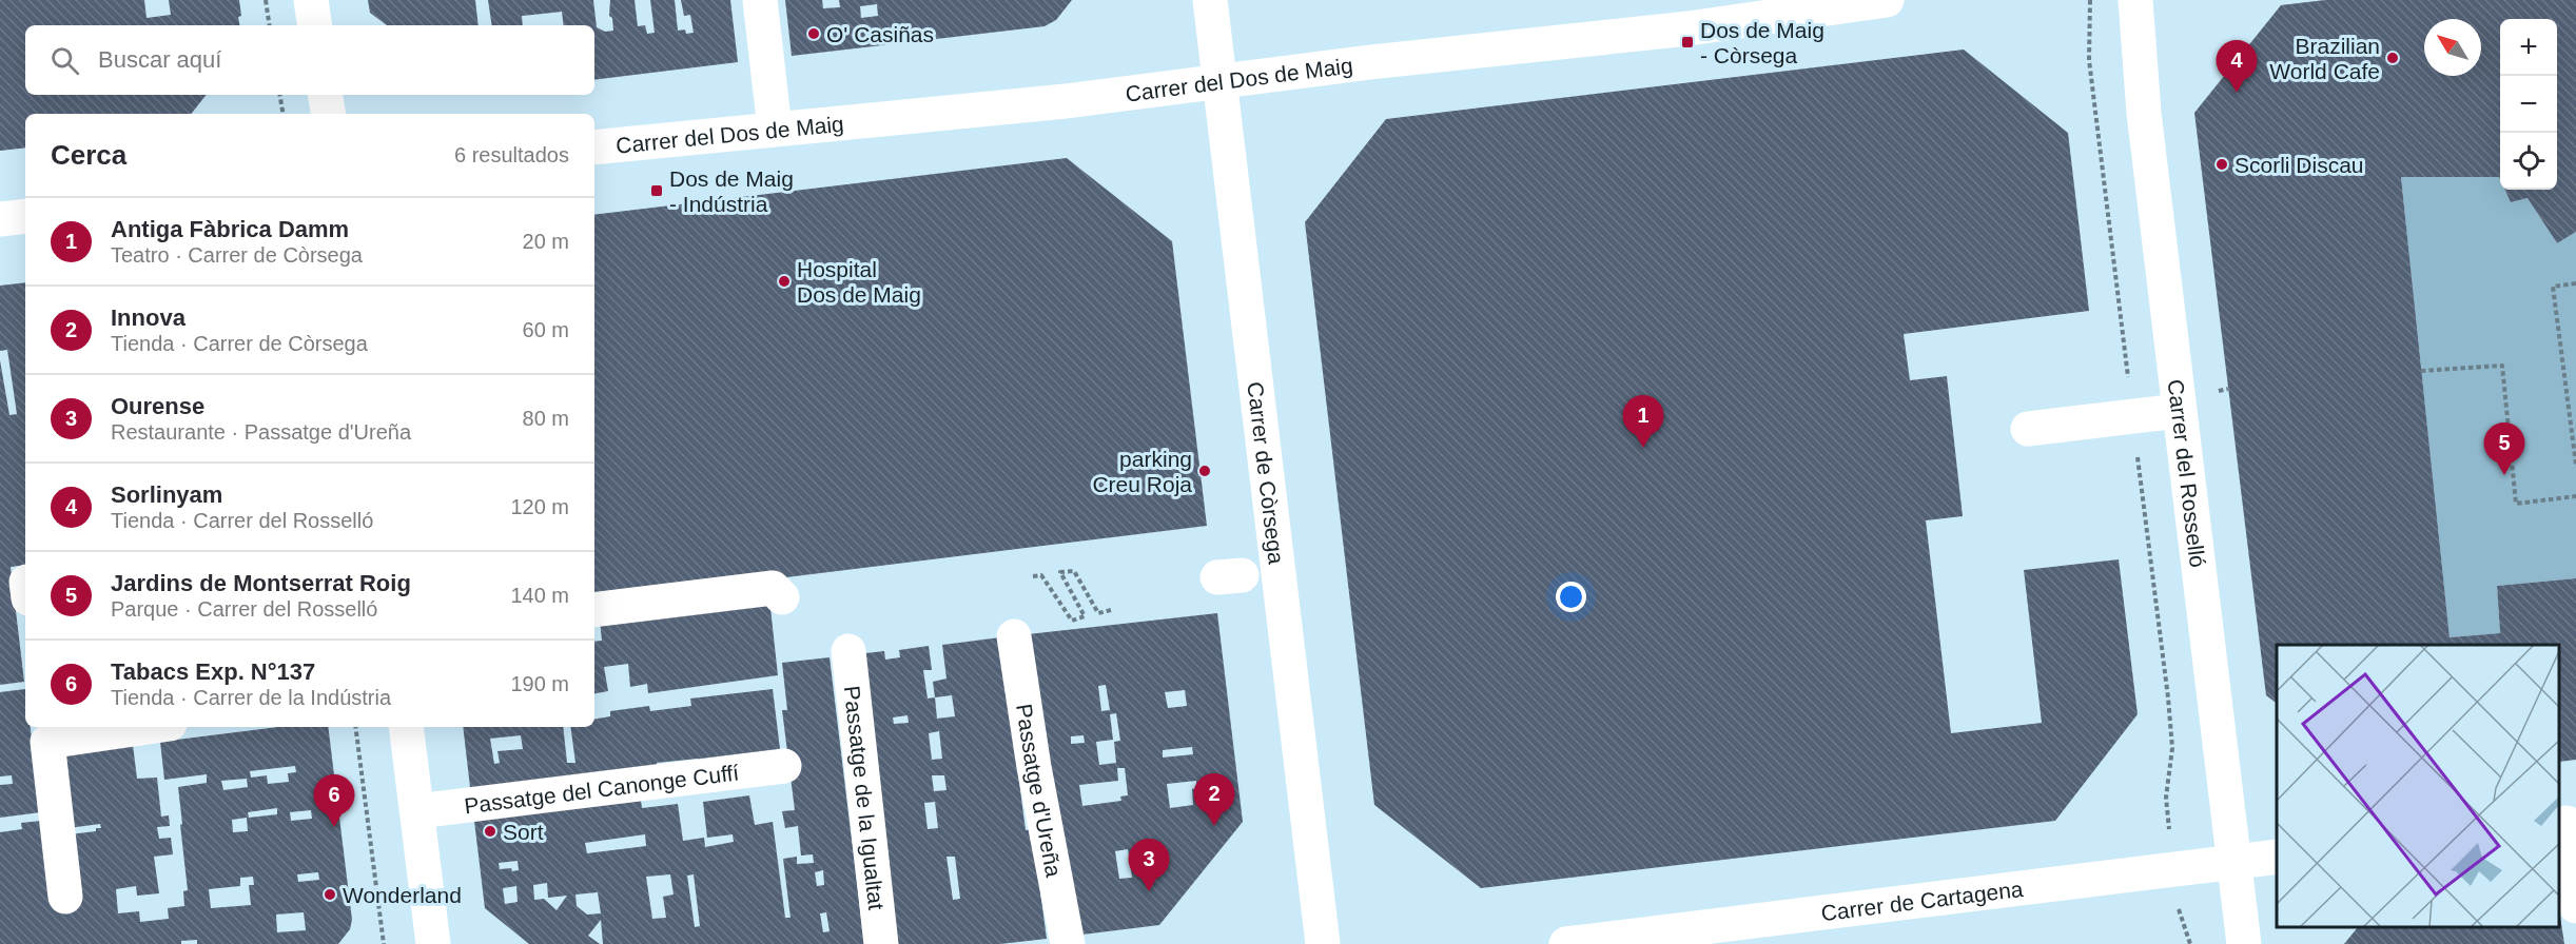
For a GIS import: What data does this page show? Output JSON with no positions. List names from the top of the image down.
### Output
{
  "streets": {
    "street": [
      "Carrer del Dos de Maig",
      "Carrer de Còrsega",
      "Carrer del Rosselló",
      "Passatge del Canonge Cuffí",
      "Passatge d'Ureña",
      "Passatge de la Igualtat",
      "Carrer de Cartagena"
    ]
  },
  "crossings": [
    ["Carrer del Dos de Maig", "Carrer de Còrsega"],
    ["Carrer del Rosselló", "Carrer de Cartagena"]
  ],
  "places": {
    "other": [
      "O' Casiñas",
      "Brazilian World Cafe",
      "Scorli Discau",
      "Hospital Dos de Maig",
      "parking Creu Roja",
      "Sort",
      "Wonderland"
    ],
    "transit": ["Dos de Maig - Còrsega", "Dos de Maig - Indústria"]
  },
  "north": "top left",
  "page": {
    "map_buttons": ["+", "−"],
    "search": "Buscar aquí",
    "pins": [
      "4",
      "1",
      "5",
      "2",
      "6",
      "3"
    ],
    "heading": ["Cerca", "6 resultados"],
    "list": [
      {
        "mark": "1",
        "name": "Antiga Fàbrica Damm",
        "note": "Teatro · Carrer de Còrsega",
        "value": "20 m"
      },
      {
        "mark": "2",
        "name": "Innova",
        "note": "Tienda · Carrer de Còrsega",
        "value": "60 m"
      },
      {
        "mark": "3",
        "name": "Ourense",
        "note": "Restaurante · Passatge d'Ureña",
        "value": "80 m"
      },
      {
        "mark": "4",
        "name": "Sorlinyam",
        "note": "Tienda · Carrer del Rosselló",
        "value": "120 m"
      },
      {
        "mark": "5",
        "name": "Jardins de Montserrat Roig",
        "note": "Parque · Carrer del Rosselló",
        "value": "140 m"
      },
      {
        "mark": "6",
        "name": "Tabacs Exp. N°137",
        "note": "Tienda · Carrer de la Indústria",
        "value": "190 m"
      }
    ]
  }
}
